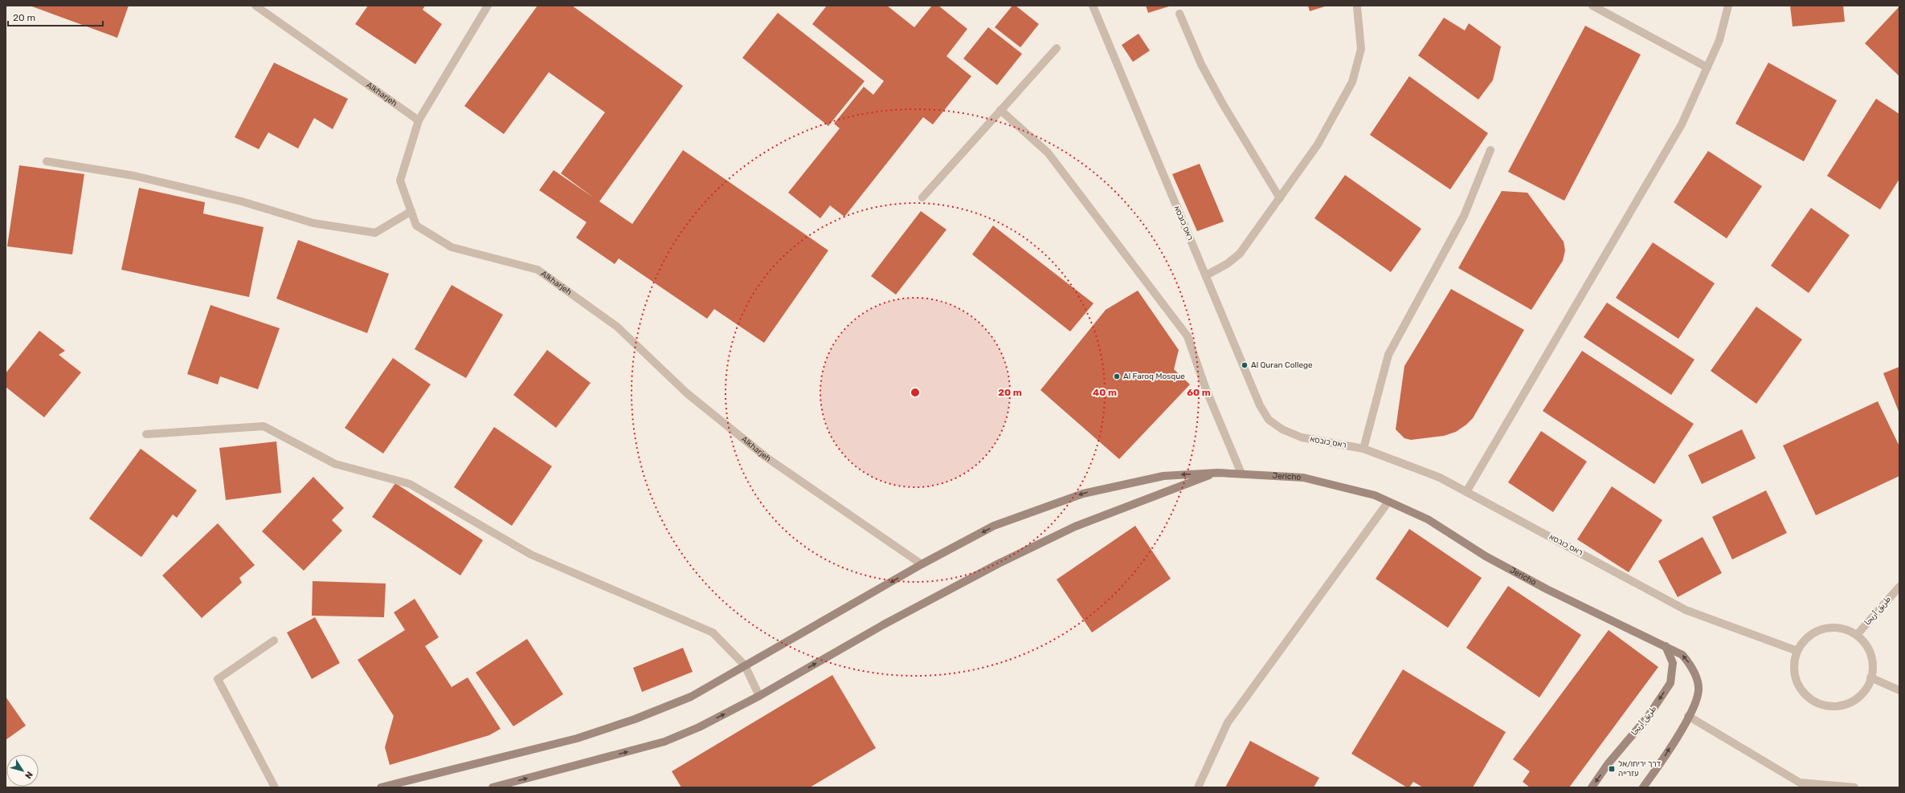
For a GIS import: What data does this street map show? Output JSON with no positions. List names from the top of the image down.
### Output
{
  "streets": {
    "main road": ["Jericho", "طريق أريحا"],
    "street": ["Alkharjeh", "ראס כובסא"]
  },
  "crossings": [
    ["Alkharjeh", "Jericho"],
    ["ראס כובסא", "طريق أريحا"],
    ["Jericho", "طريق أريحا"]
  ],
  "one_way": ["طريق أريحا"],
  "places": {
    "other": ["Al Quran College", "Al Faroq Mosque"],
    "transit": ["דרך יריחו/אל עזרייה"]
  },
  "scale_bar": "20 m",
  "north": "bottom right",
  "rings": ["20 m", "40 m", "60 m"]
}
